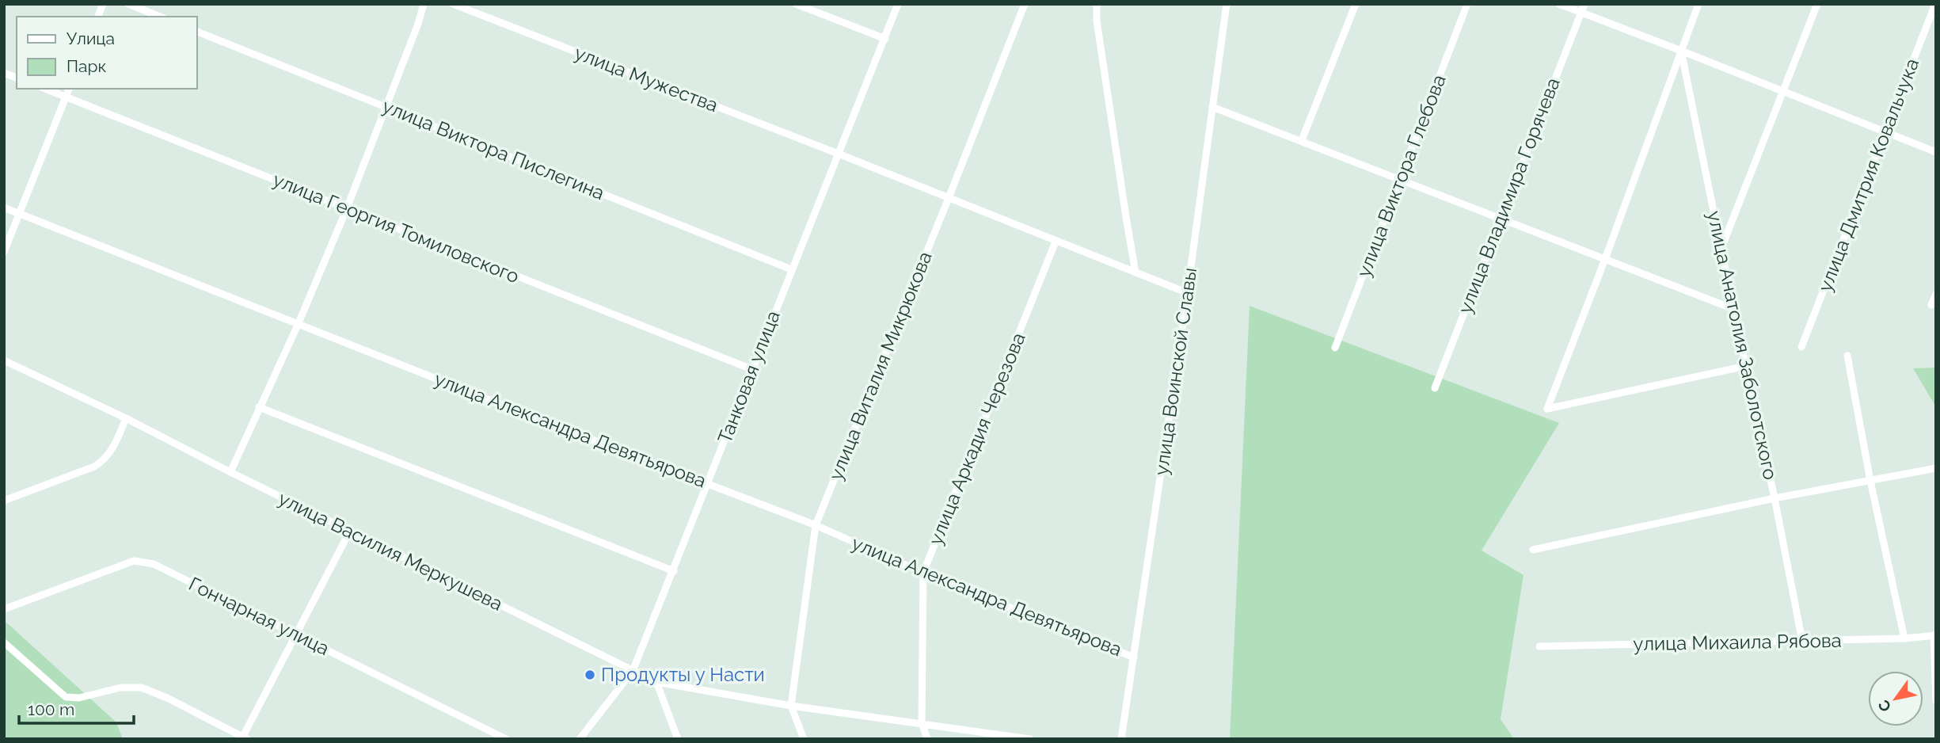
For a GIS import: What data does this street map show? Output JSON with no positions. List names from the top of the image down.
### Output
{
  "streets": {
    "street": [
      "улица Мужества",
      "улица Виктора Пислегина",
      "улица Дмитрия Ковальчука",
      "улица Виктора Глебова",
      "улица Владимира Горячева",
      "улица Георгия Томиловского",
      "улица Анатолия Заболотского",
      "улица Виталия Микрюкова",
      "улица Воинской Славы",
      "Танковая улица",
      "улица Александра Девятьярова",
      "улица Аркадия Черезова",
      "улица Василия Меркушева",
      "Гончарная улица",
      "улица Михаила Рябова"
    ]
  },
  "crossings": [
    ["улица Мужества", "улица Виталия Микрюкова"],
    ["улица Мужества", "улица Воинской Славы"],
    ["улица Мужества", "Танковая улица"],
    ["улица Мужества", "улица Аркадия Черезова"],
    ["улица Виктора Пислегина", "Танковая улица"],
    ["улица Георгия Томиловского", "Танковая улица"],
    ["улица Анатолия Заболотского", "улица Михаила Рябова"],
    ["улица Виталия Микрюкова", "улица Александра Девятьярова"],
    ["улица Виталия Микрюкова", "улица Василия Меркушева"],
    ["улица Воинской Славы", "улица Александра Девятьярова"],
    ["Танковая улица", "улица Александра Девятьярова"],
    ["Танковая улица", "улица Василия Меркушева"],
    ["улица Александра Девятьярова", "улица Аркадия Черезова"],
    ["улица Аркадия Черезова", "улица Василия Меркушева"]
  ],
  "places": ["Продукты у Насти"],
  "legend": ["Улица", "Парк"],
  "scale_bar": "100 m",
  "north": "bottom left"
}
